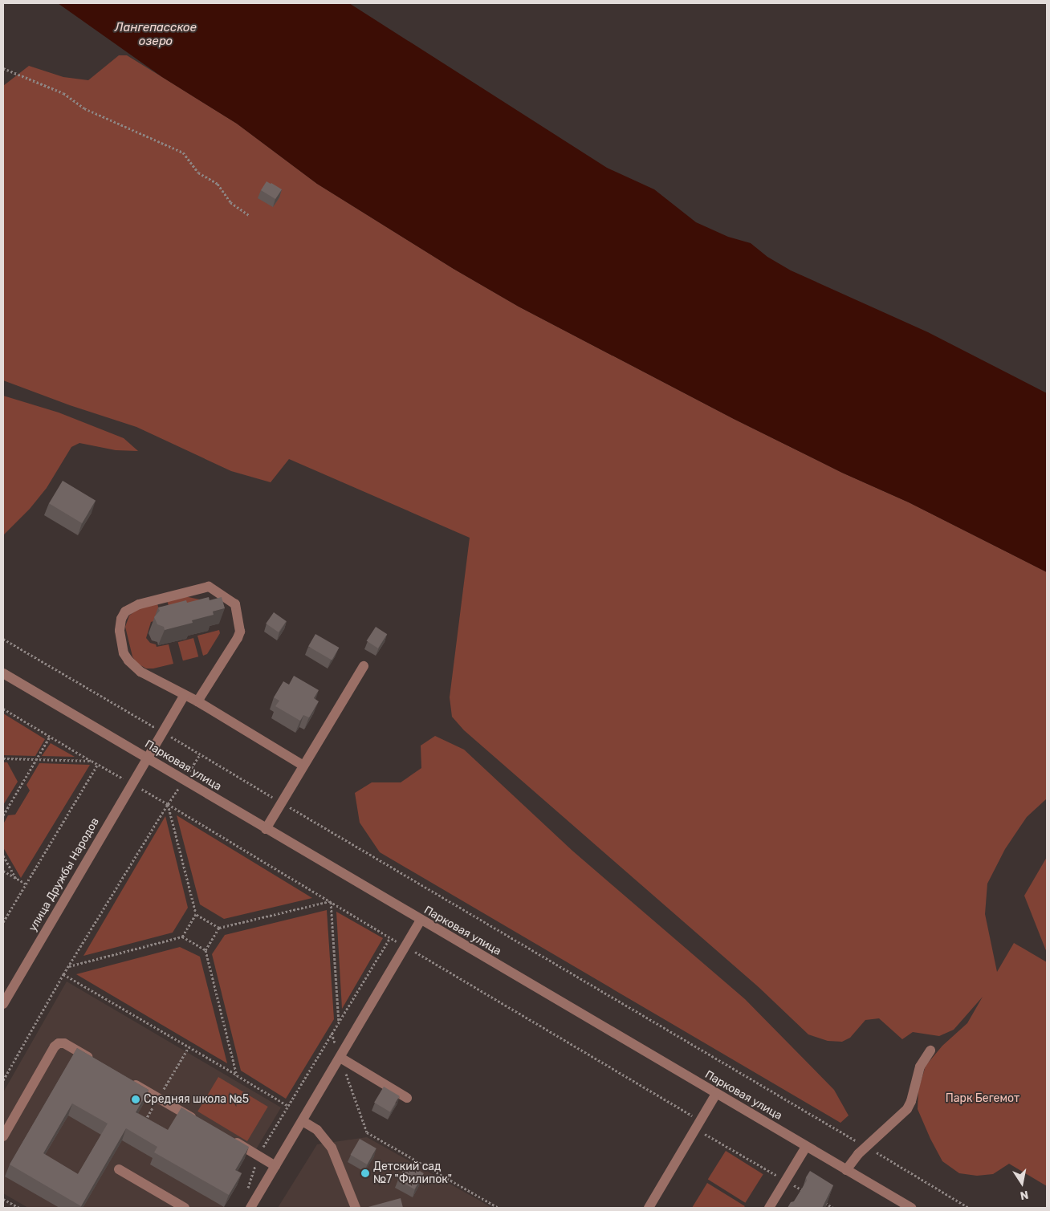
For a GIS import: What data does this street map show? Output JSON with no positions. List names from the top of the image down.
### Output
{
  "streets": {
    "street": ["Парковая улица", "улица Дружбы Народов"]
  },
  "crossings": [
    ["Парковая улица", "улица Дружбы Народов"]
  ],
  "water": ["Лангепасское озеро"],
  "parks": ["Парк Бегемот"],
  "places": ["Средняя школа №5", "Детский сад №7 \"Филипок\""],
  "north": "bottom"
}
